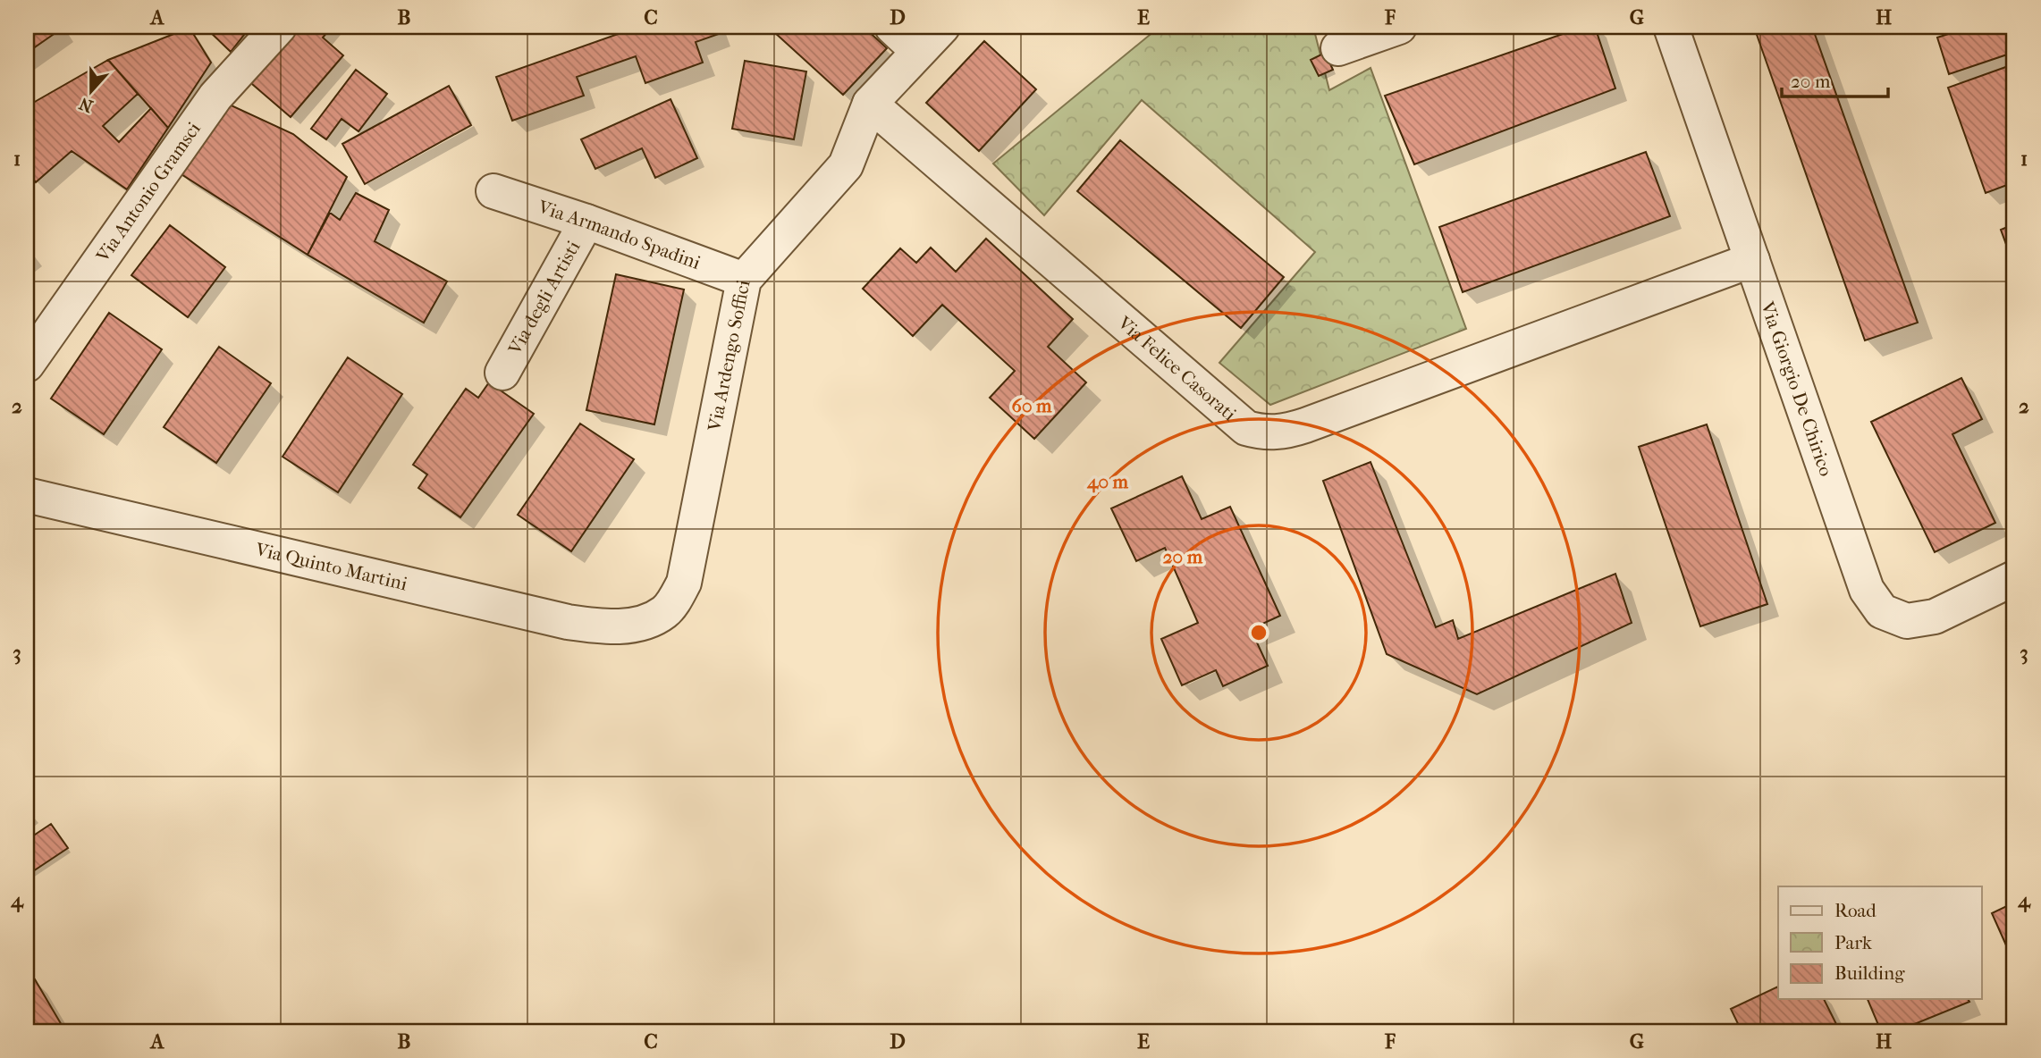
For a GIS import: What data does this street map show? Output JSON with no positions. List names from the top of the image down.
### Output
{
  "streets": {
    "street": [
      "Via Antonio Gramsci",
      "Via Armando Spadini",
      "Via degli Artisti",
      "Via Ardengo Soffici",
      "Via Felice Casorati",
      "Via Giorgio De Chirico",
      "Via Quinto Martini"
    ]
  },
  "crossings": [
    ["Via Armando Spadini", "Via degli Artisti"],
    ["Via Armando Spadini", "Via Ardengo Soffici"],
    ["Via Ardengo Soffici", "Via Felice Casorati"],
    ["Via Ardengo Soffici", "Via Quinto Martini"],
    ["Via Felice Casorati", "Via Giorgio De Chirico"]
  ],
  "legend": ["Road", "Park", "Building"],
  "scale_bar": "20 m",
  "north": "bottom",
  "grid": {
    "columns": [
      "A",
      "B",
      "C",
      "D",
      "E",
      "F",
      "G",
      "H"
    ],
    "rows": [
      "1",
      "2",
      "3",
      "4"
    ]
  },
  "rings": ["60 m", "40 m", "20 m"]
}
